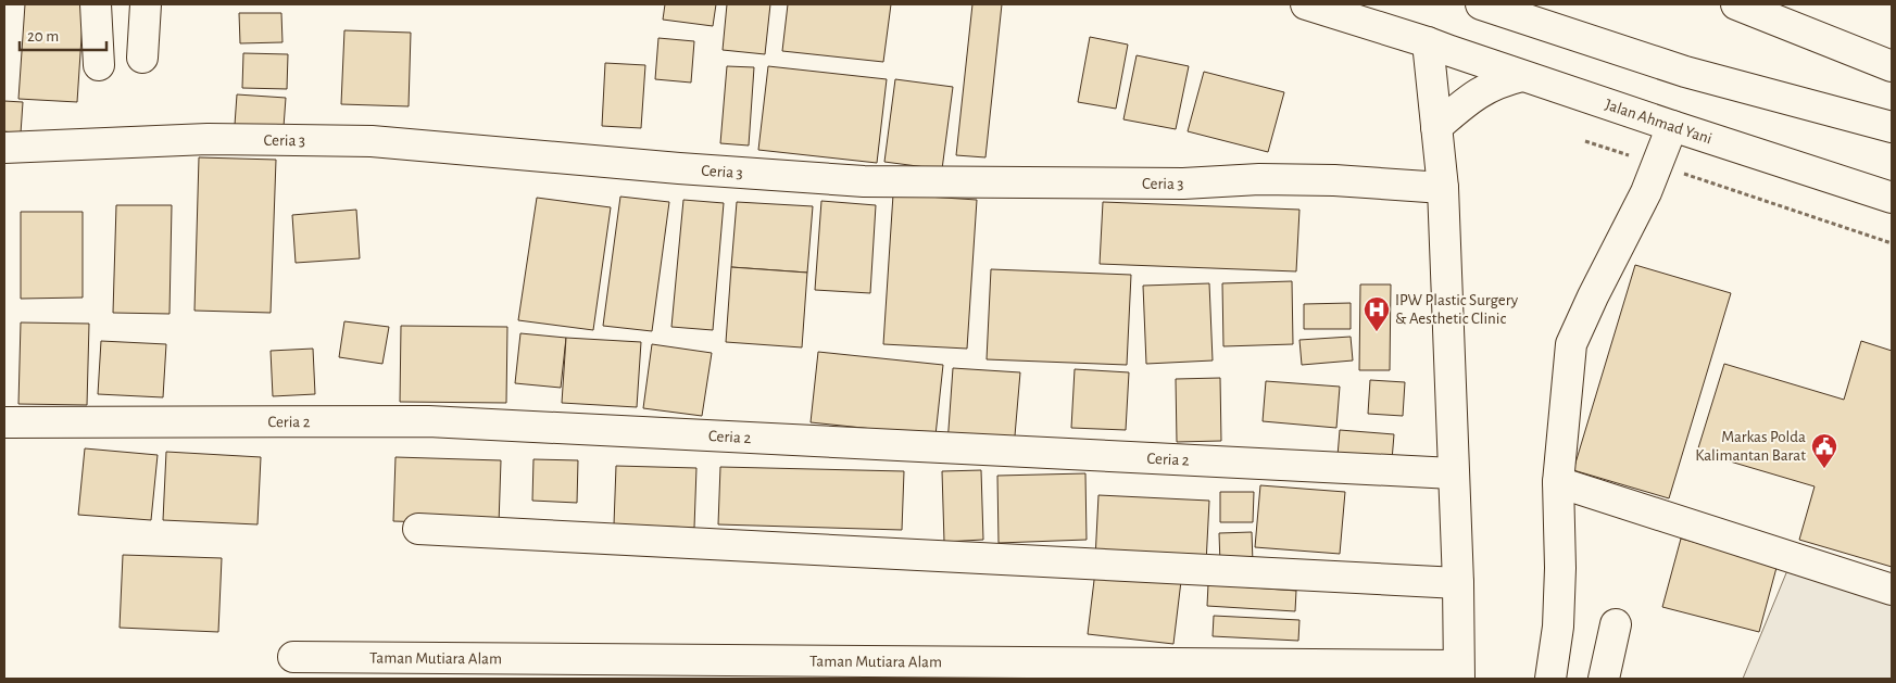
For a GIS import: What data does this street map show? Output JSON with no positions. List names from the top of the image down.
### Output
{
  "streets": {
    "main road": [
      "Jalan Ahmad Yani",
      "Ceria 3",
      "Ceria 2",
      "Taman Mutiara Alam"
    ]
  },
  "places": {
    "hospital": ["IPW Plastic Surgery & Aesthetic Clinic"],
    "public building": ["Markas Polda Kalimantan Barat"]
  },
  "scale_bar": "20 m"
}
